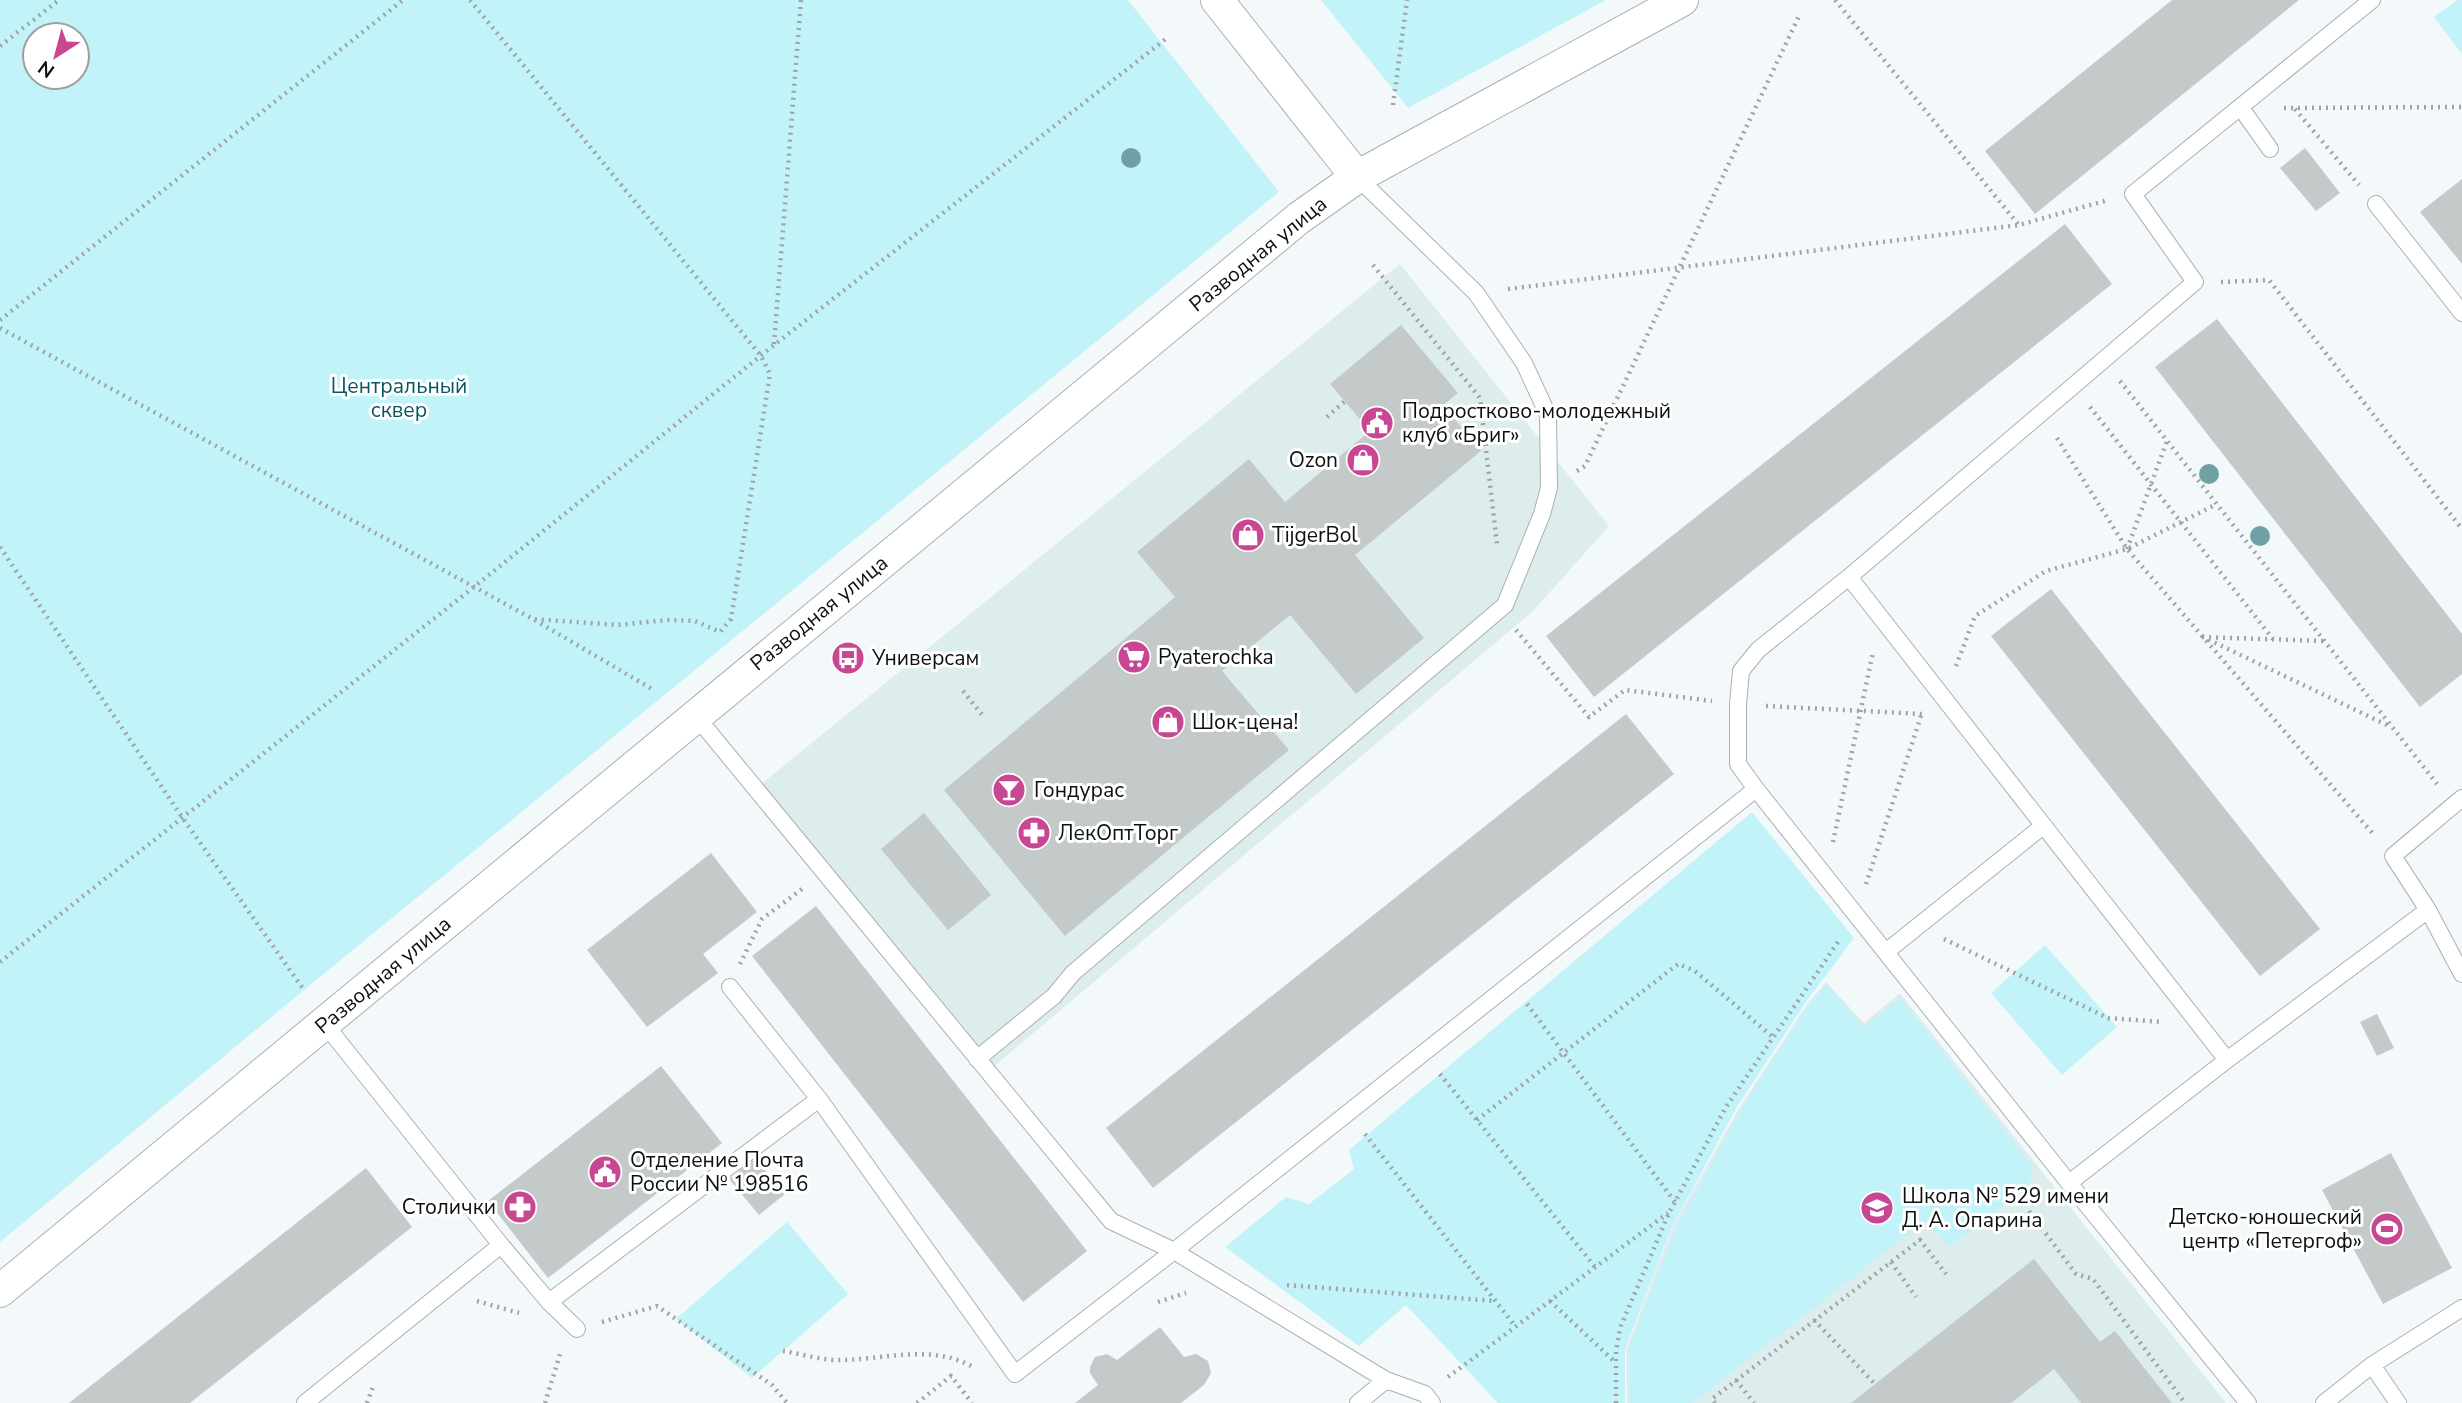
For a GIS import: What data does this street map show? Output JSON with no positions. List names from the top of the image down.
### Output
{
  "streets": {
    "street": ["Разводная улица"]
  },
  "parks": ["Центральный сквер"],
  "places": {
    "public building": ["Подростково-молодежный клуб «Бриг»", "Отделение Почта России № 198516"],
    "shop": ["Ozon", "TijgerBol", "Шок-цена!"],
    "supermarket": ["Pyaterochka"],
    "bus stop": ["Универсам"],
    "bar": ["Гондурас"],
    "pharmacy": ["ЛекОптТорг", "Столички"],
    "school or university": ["Школа № 529 имени Д. А. Опарина"],
    "sports": ["Детско-юношеский центр «Петергоф»"]
  },
  "north": "bottom left"
}
